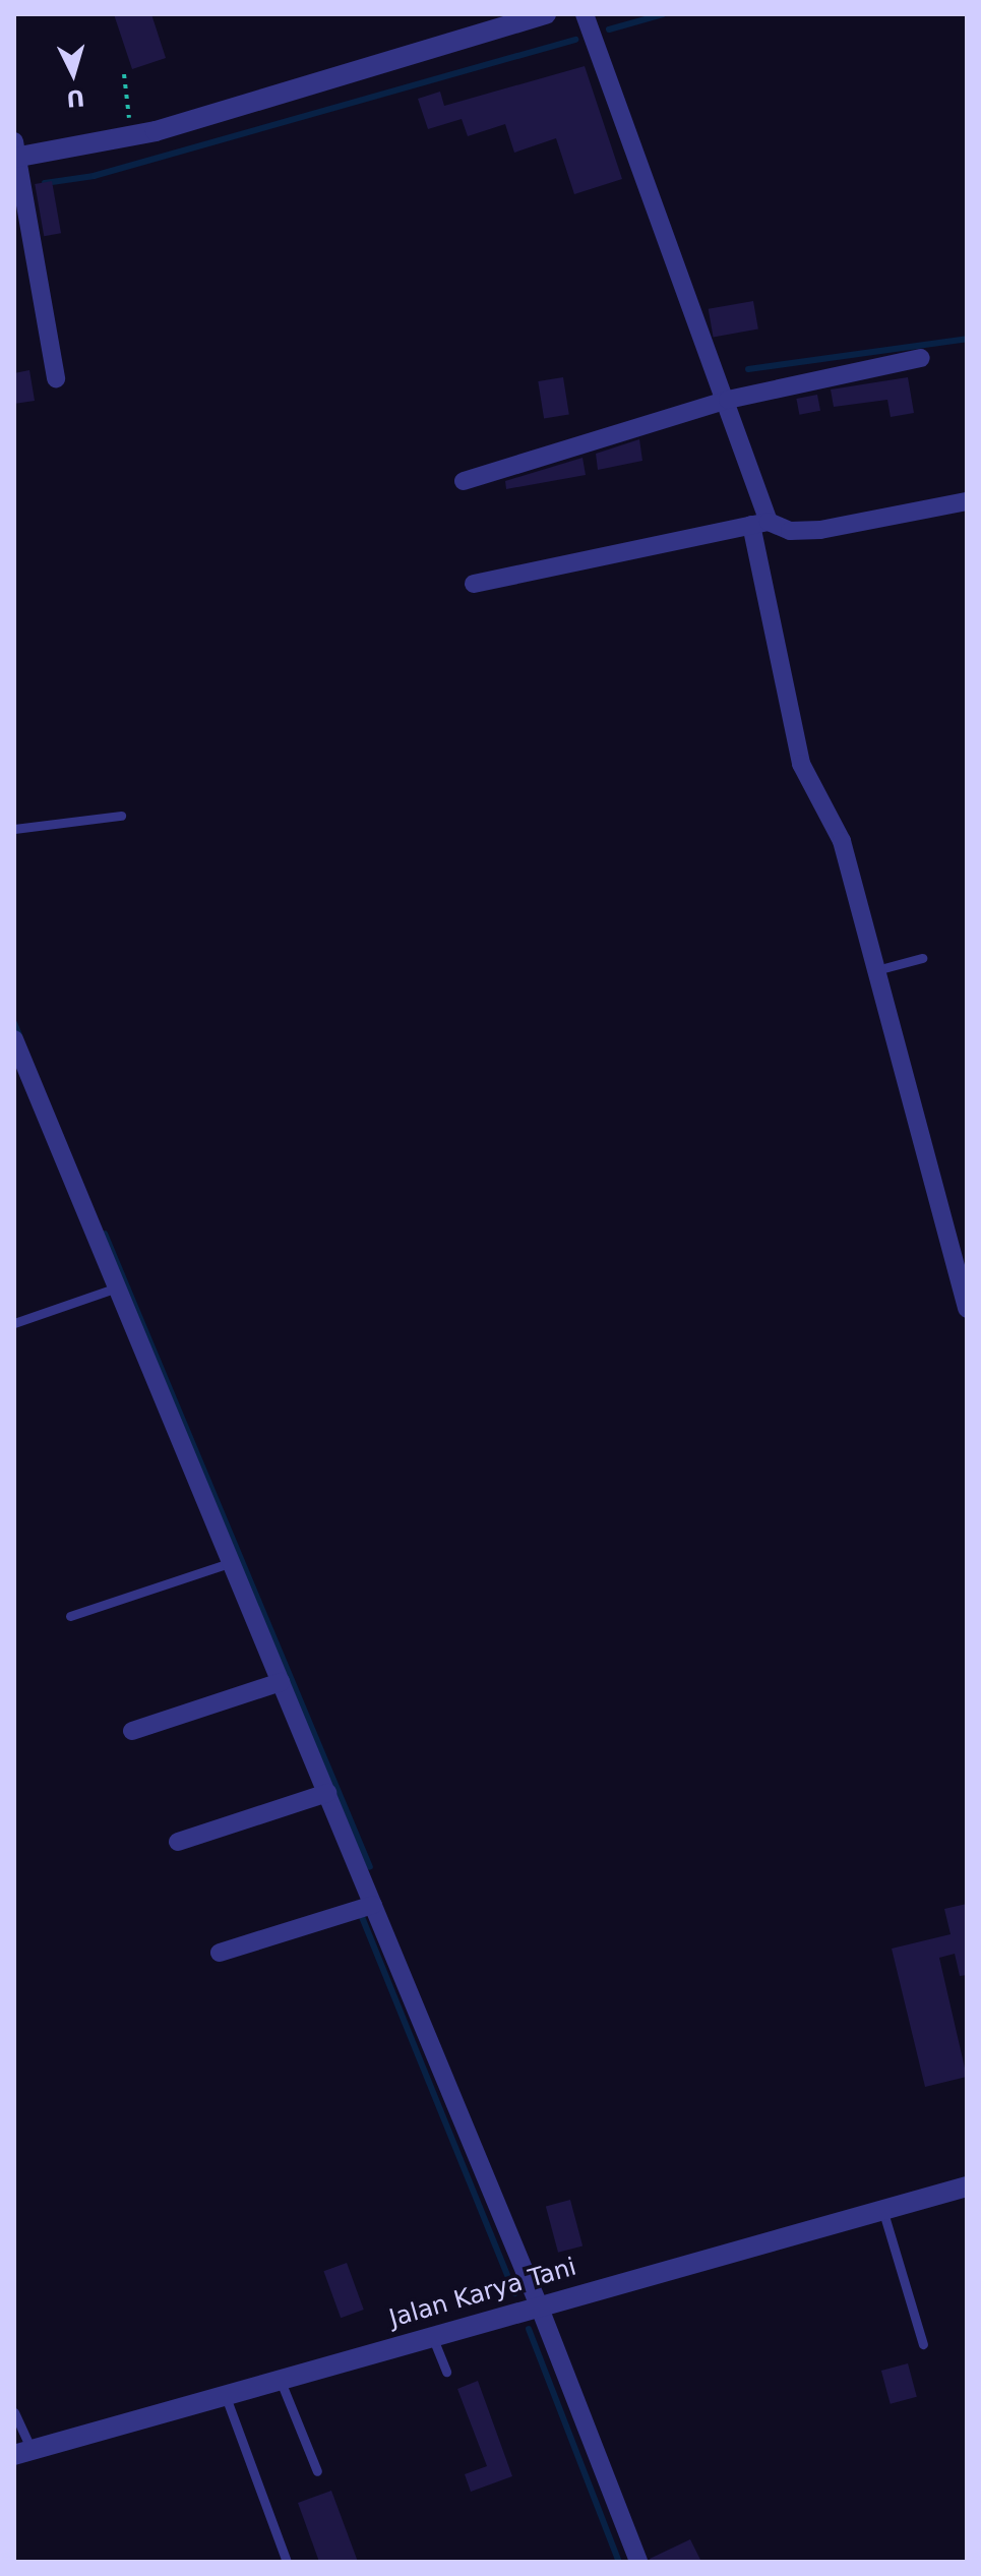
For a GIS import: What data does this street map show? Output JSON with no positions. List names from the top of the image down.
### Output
{
  "streets": {
    "street": ["Jalan Karya Tani"]
  },
  "north": "bottom"
}
